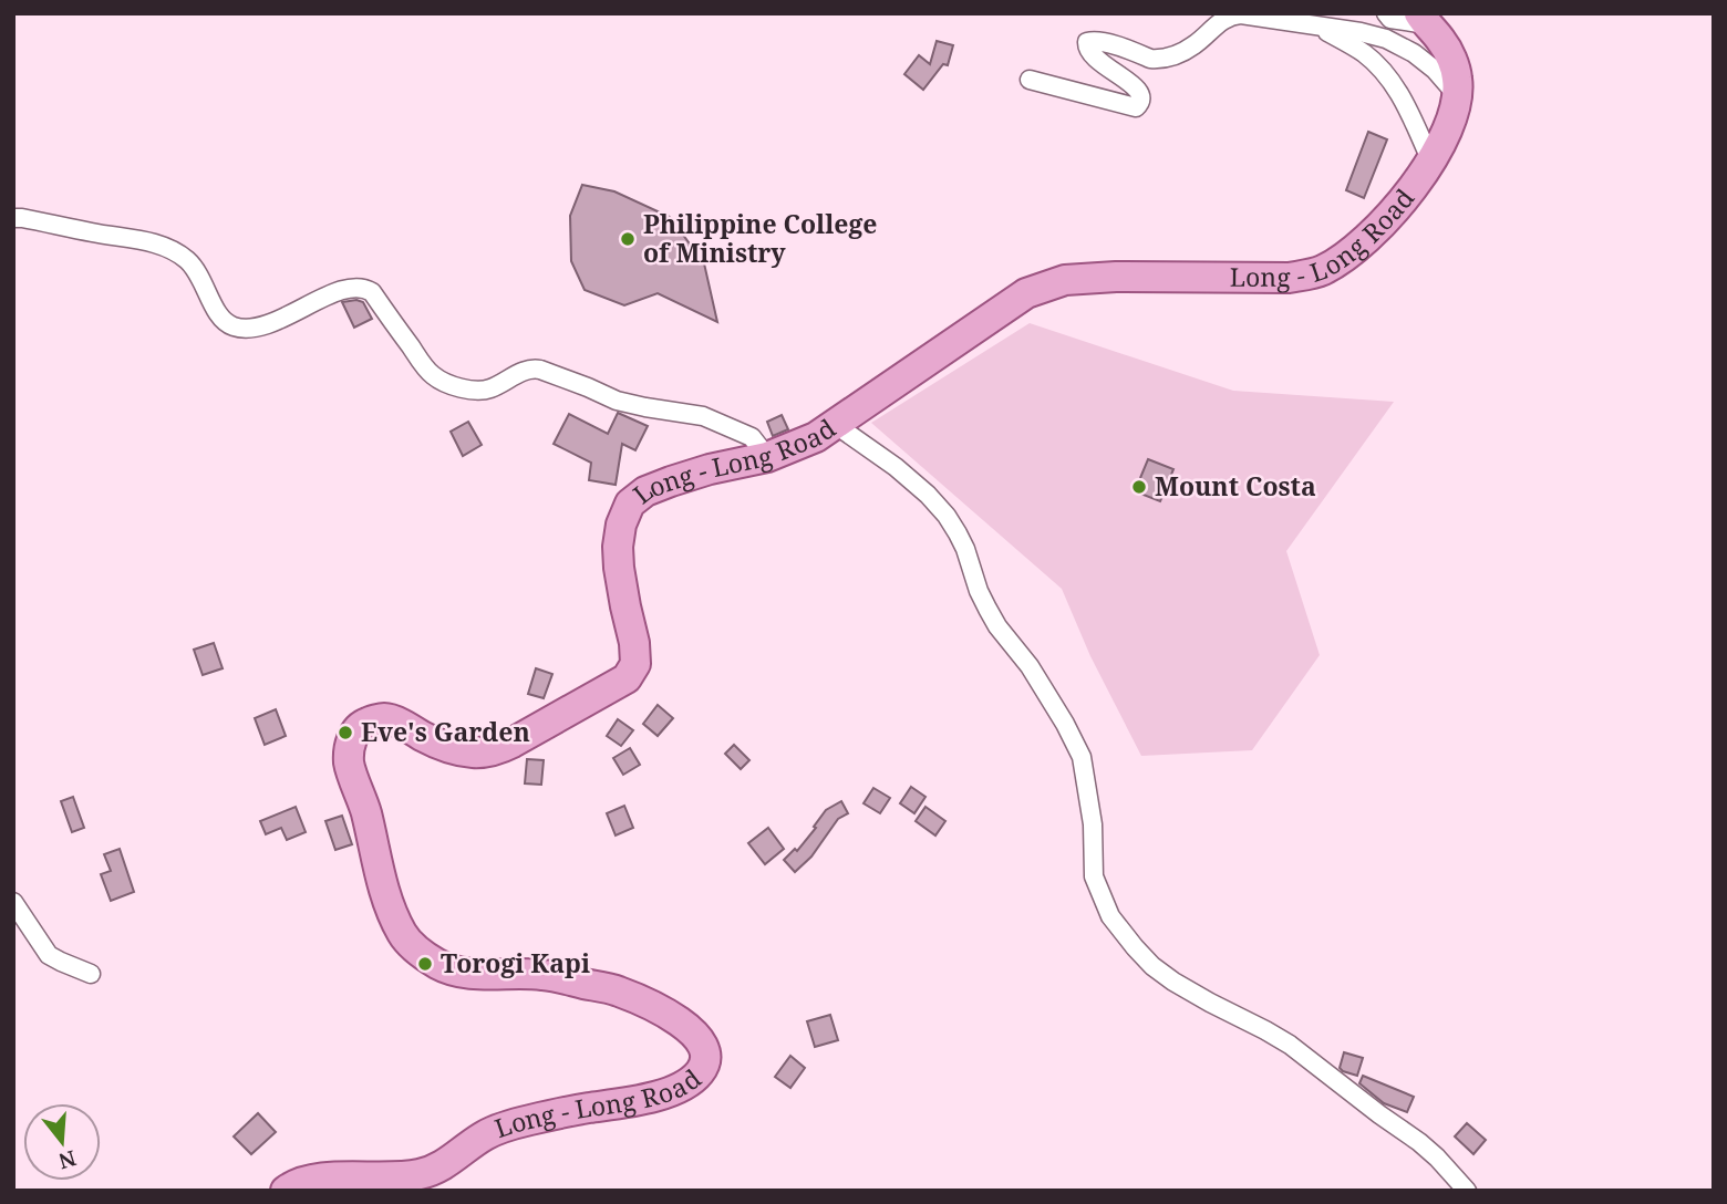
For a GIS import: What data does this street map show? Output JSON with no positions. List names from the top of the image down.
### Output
{
  "streets": {
    "main road": ["Long - Long Road"]
  },
  "places": [
    "Philippine College of Ministry",
    "Mount Costa",
    "Eve's Garden",
    "Torogi Kapi"
  ],
  "north": "bottom"
}
